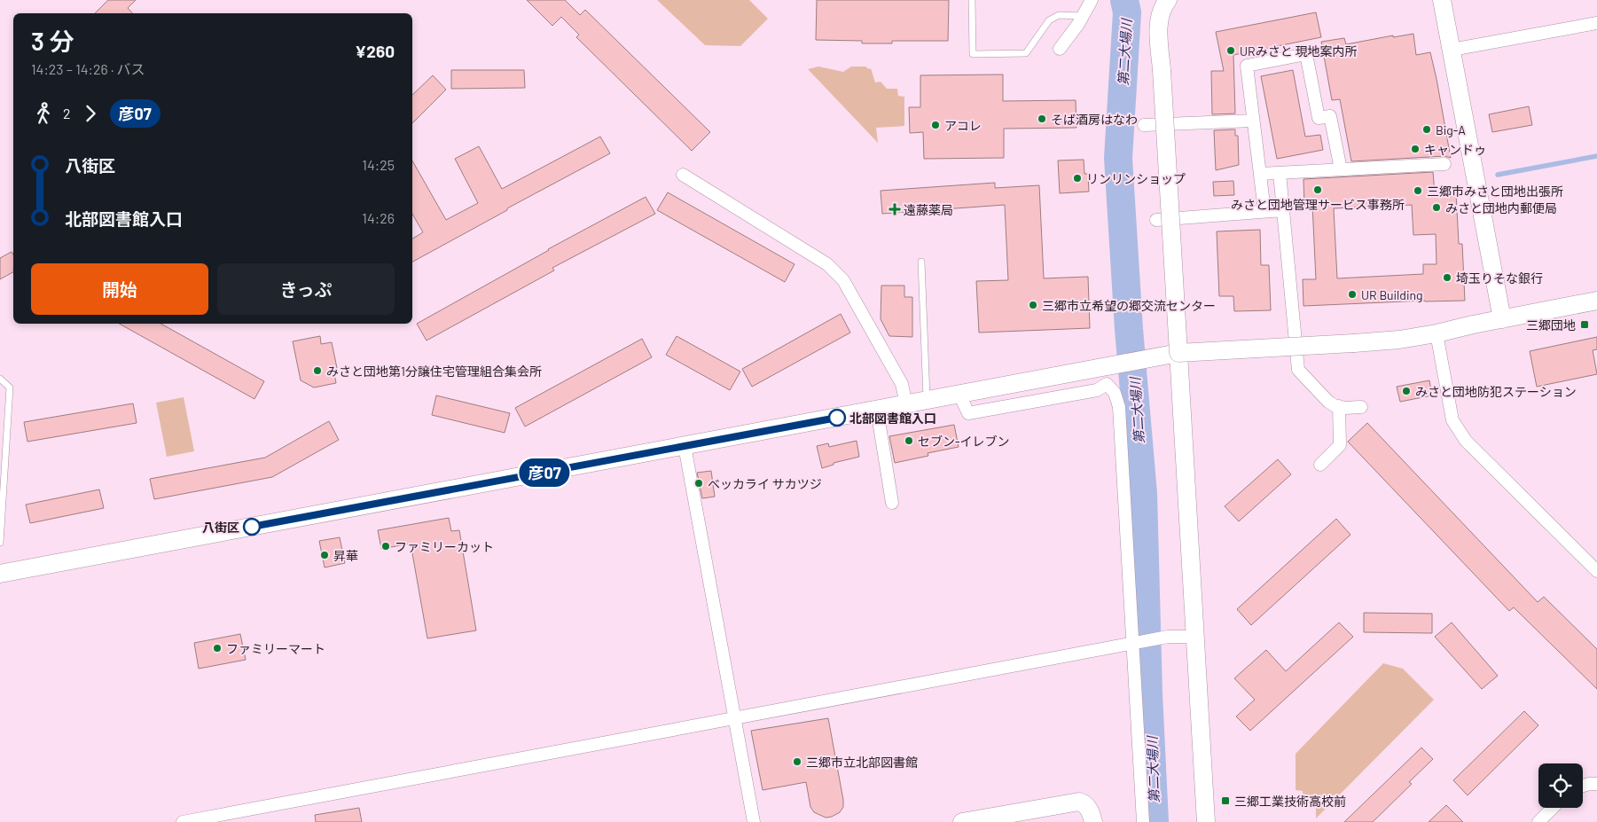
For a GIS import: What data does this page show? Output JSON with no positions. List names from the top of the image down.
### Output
{
  "water": ["第二大場川"],
  "places": {
    "other": [
      "URみさと 現地案内所",
      "そば酒房はなわ",
      "アコレ",
      "Big-A",
      "キャンドゥ",
      "リンリンショップ",
      "みさと団地管理サービス事務所",
      "三郷市みさと団地出張所",
      "みさと団地内郵便局",
      "埼玉りそな銀行",
      "UR Building",
      "三郷市立希望の郷交流センター",
      "みさと団地第1分譲住宅管理組合集会所",
      "みさと団地防犯ステーション",
      "北部図書館入口",
      "セブン-イレブン",
      "ベッカライ サカツジ",
      "八街区",
      "ファミリーカット",
      "昇華",
      "ファミリーマート",
      "三郷市立北部図書館"
    ],
    "health": ["遠藤薬局"],
    "transit": ["三郷団地", "三郷工業技術高校前"]
  },
  "lines": ["bus line 彦07"],
  "page": {
    "on_map": "彦07",
    "heading": ["3 分", "14:23 – 14:26 · バス", "¥260"],
    "legs": ["2", "彦07"],
    "list": [
      {
        "name": "八街区",
        "value": "14:25"
      },
      {
        "name": "北部図書館入口",
        "value": "14:26"
      }
    ],
    "buttons": ["開始", "きっぷ"]
  }
}
